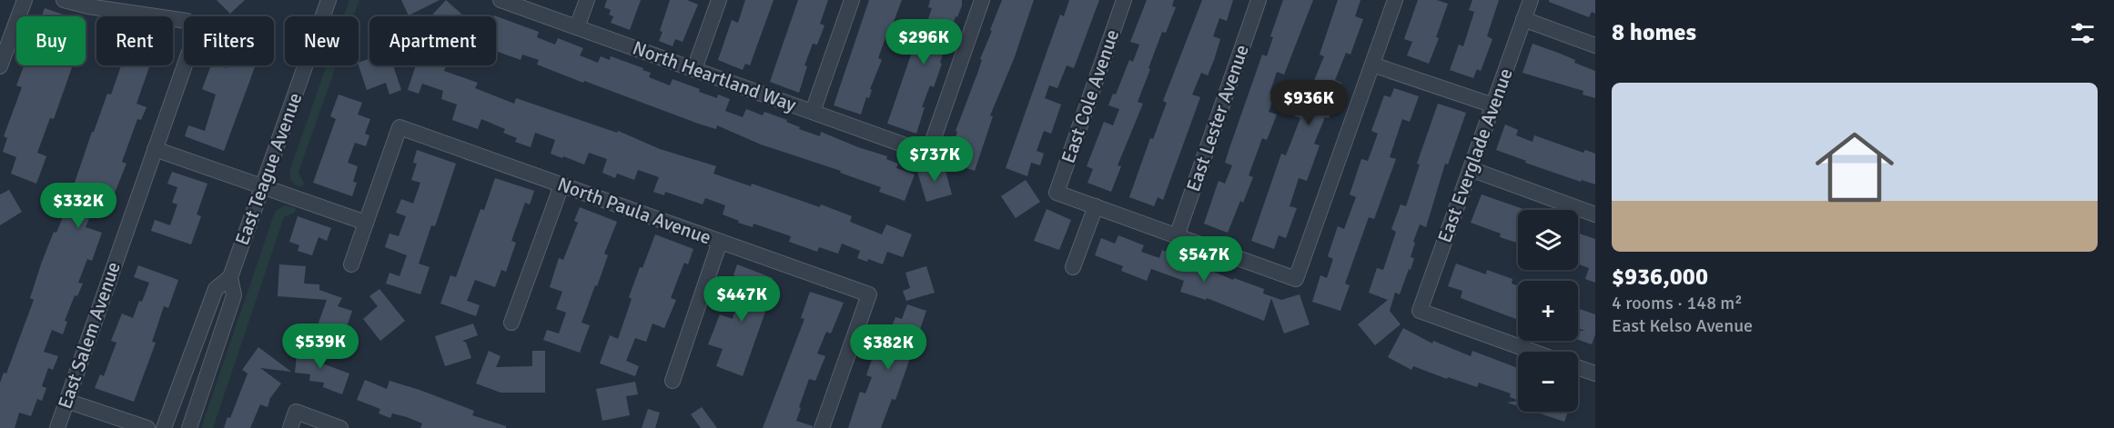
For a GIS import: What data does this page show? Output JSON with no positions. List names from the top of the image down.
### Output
{
  "streets": {
    "street": [
      "North Heartland Way",
      "East Cole Avenue",
      "East Lester Avenue",
      "East Everglade Avenue",
      "East Teague Avenue",
      "North Paula Avenue",
      "East Salem Avenue"
    ]
  },
  "page": {
    "heading": "8 homes",
    "chip": [
      "Buy",
      "Rent",
      "Filters",
      "New",
      "Apartment"
    ],
    "price": [
      "$296K",
      "$936K",
      "$737K",
      "$332K",
      "$547K",
      "$447K",
      "$539K",
      "$382K"
    ],
    "list": [
      {
        "name": "$936,000",
        "note": "4 rooms · 148 m² · East Kelso Avenue"
      }
    ],
    "map_buttons": ["+", "−"]
  }
}
